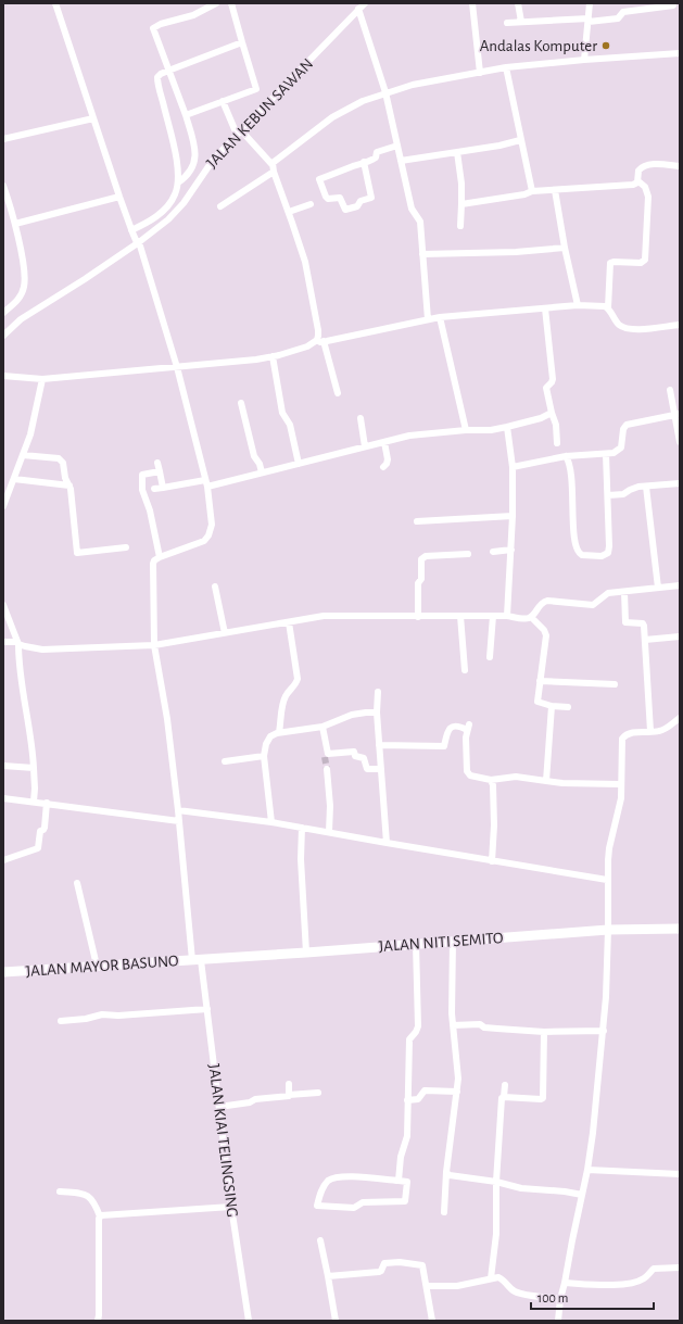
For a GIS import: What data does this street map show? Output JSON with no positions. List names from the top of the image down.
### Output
{
  "streets": {
    "main road": ["JALAN NITI SEMITO", "JALAN MAYOR BASUNO"],
    "street": ["JALAN KEBUN SAWAN", "JALAN KIAI TELINGSING"]
  },
  "crossings": [
    ["JALAN NITI SEMITO", "JALAN MAYOR BASUNO"],
    ["JALAN NITI SEMITO", "JALAN KIAI TELINGSING"],
    ["JALAN MAYOR BASUNO", "JALAN KIAI TELINGSING"]
  ],
  "places": ["Andalas Komputer"],
  "scale_bar": "100 m"
}
